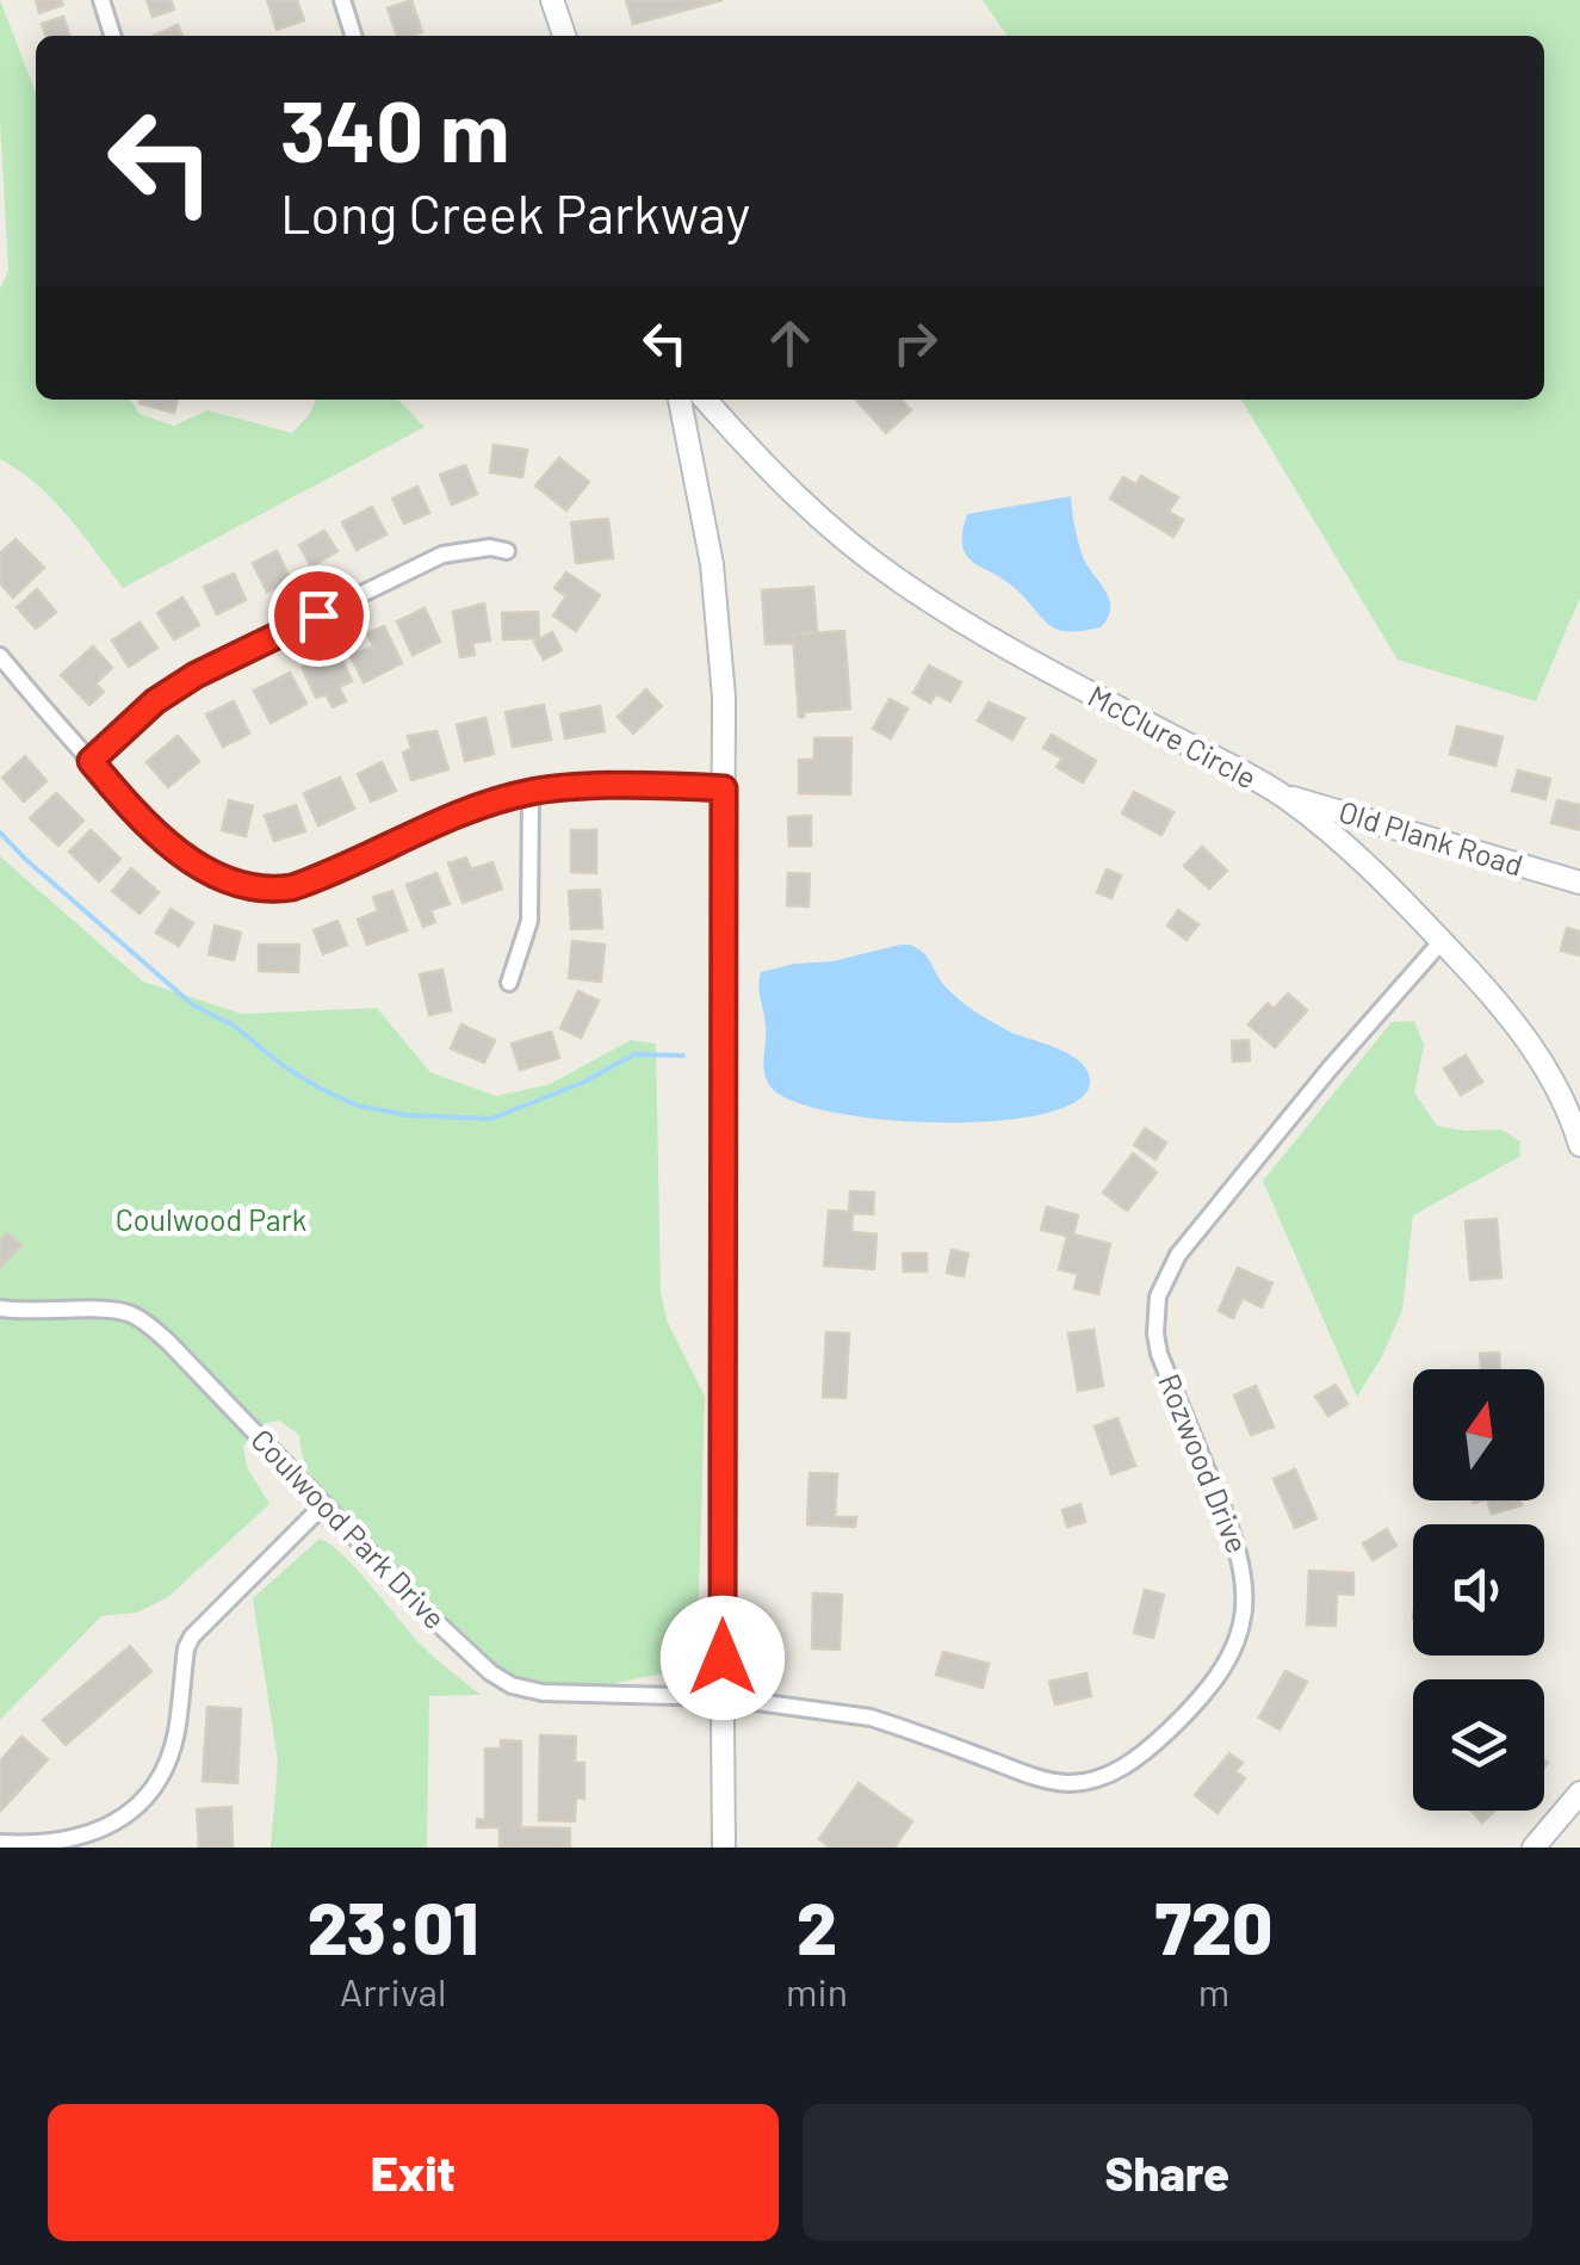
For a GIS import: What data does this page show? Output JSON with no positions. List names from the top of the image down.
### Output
{
  "streets": {
    "street": [
      "McClure Circle",
      "Old Plank Road",
      "Rozwood Drive",
      "Coulwood Park Drive"
    ]
  },
  "crossings": [
    ["McClure Circle", "Old Plank Road"],
    ["McClure Circle", "Rozwood Drive"],
    ["Rozwood Drive", "Coulwood Park Drive"]
  ],
  "parks": ["Coulwood Park"],
  "north": "top",
  "page": {
    "turn": ["340 m", "Long Creek Parkway"],
    "eta": [
      "23:01",
      "Arrival",
      "2",
      "min",
      "720",
      "m"
    ],
    "buttons": ["Exit", "Share"]
  }
}
